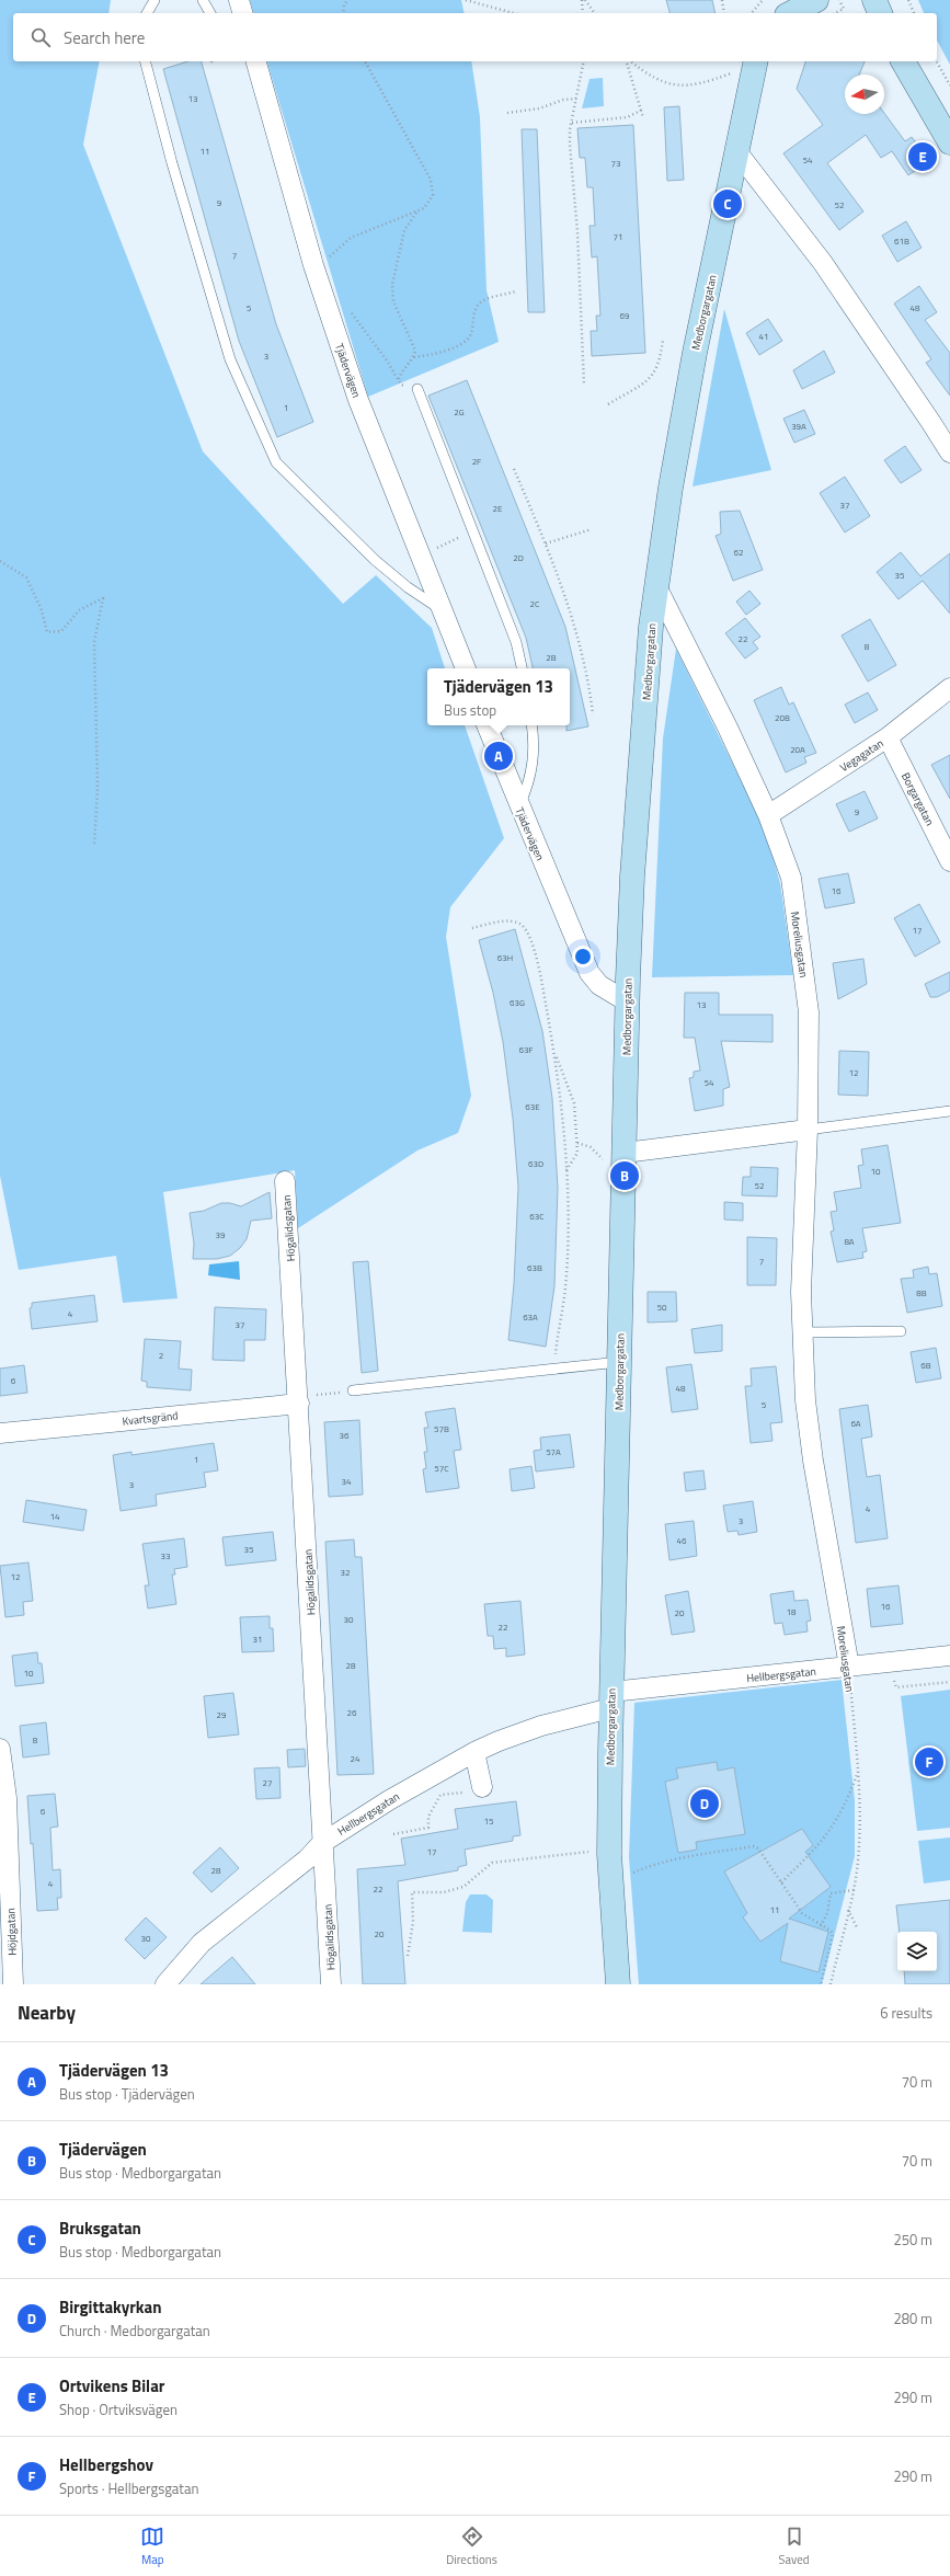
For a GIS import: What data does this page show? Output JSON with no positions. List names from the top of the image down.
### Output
{
  "streets": {
    "street": [
      "Medborgargatan",
      "Tjädervägen",
      "Vegagatan",
      "Borgargatan",
      "Moreliusgatan",
      "Högalidsgatan",
      "Kvartsgränd",
      "Hellbergsgatan",
      "Höjdgatan"
    ]
  },
  "crossings": [
    ["Medborgargatan", "Tjädervägen"],
    ["Medborgargatan", "Moreliusgatan"],
    ["Medborgargatan", "Hellbergsgatan"],
    ["Vegagatan", "Borgargatan"],
    ["Vegagatan", "Moreliusgatan"],
    ["Moreliusgatan", "Hellbergsgatan"],
    ["Högalidsgatan", "Kvartsgränd"],
    ["Högalidsgatan", "Hellbergsgatan"]
  ],
  "house_numbers": [
    "13",
    "11",
    "54",
    "73",
    "9",
    "52",
    "71",
    "61B",
    "7",
    "5",
    "48",
    "69",
    "41",
    "3",
    "1",
    "2G",
    "39A",
    "2F",
    "37",
    "2E",
    "62",
    "2D",
    "35",
    "2C",
    "22",
    "8",
    "2B",
    "20B",
    "20A",
    "9",
    "16",
    "17",
    "63H",
    "63G",
    "13",
    "63F",
    "12",
    "54",
    "63E",
    "63D",
    "10",
    "52",
    "63C",
    "39",
    "8A",
    "7",
    "63B",
    "8B",
    "50",
    "4",
    "63A",
    "37",
    "2",
    "6B",
    "6",
    "48",
    "5",
    "6A",
    "57B",
    "36",
    "57A",
    "1",
    "57C",
    "34",
    "3",
    "4",
    "14",
    "3",
    "46",
    "35",
    "33",
    "32",
    "12",
    "16",
    "18",
    "20",
    "30",
    "22",
    "31",
    "28",
    "10",
    "26",
    "29",
    "8",
    "24",
    "27",
    "6",
    "15",
    "17",
    "28",
    "4",
    "22",
    "11",
    "20",
    "30"
  ],
  "north": "left",
  "page": {
    "search": "Search here",
    "pins": [
      "E",
      "C",
      "A",
      "B",
      "F",
      "D"
    ],
    "popup": ["Tjädervägen 13", "Bus stop"],
    "heading": ["Nearby", "6 results"],
    "list": [
      {
        "mark": "A",
        "name": "Tjädervägen 13",
        "note": "Bus stop · Tjädervägen",
        "value": "70 m"
      },
      {
        "mark": "B",
        "name": "Tjädervägen",
        "note": "Bus stop · Medborgargatan",
        "value": "70 m"
      },
      {
        "mark": "C",
        "name": "Bruksgatan",
        "note": "Bus stop · Medborgargatan",
        "value": "250 m"
      },
      {
        "mark": "D",
        "name": "Birgittakyrkan",
        "note": "Church · Medborgargatan",
        "value": "280 m"
      },
      {
        "mark": "E",
        "name": "Ortvikens Bilar",
        "note": "Shop · Ortviksvägen",
        "value": "290 m"
      },
      {
        "mark": "F",
        "name": "Hellbergshov",
        "note": "Sports · Hellbergsgatan",
        "value": "290 m"
      }
    ],
    "nav": ["Map", "Directions", "Saved"]
  }
}
